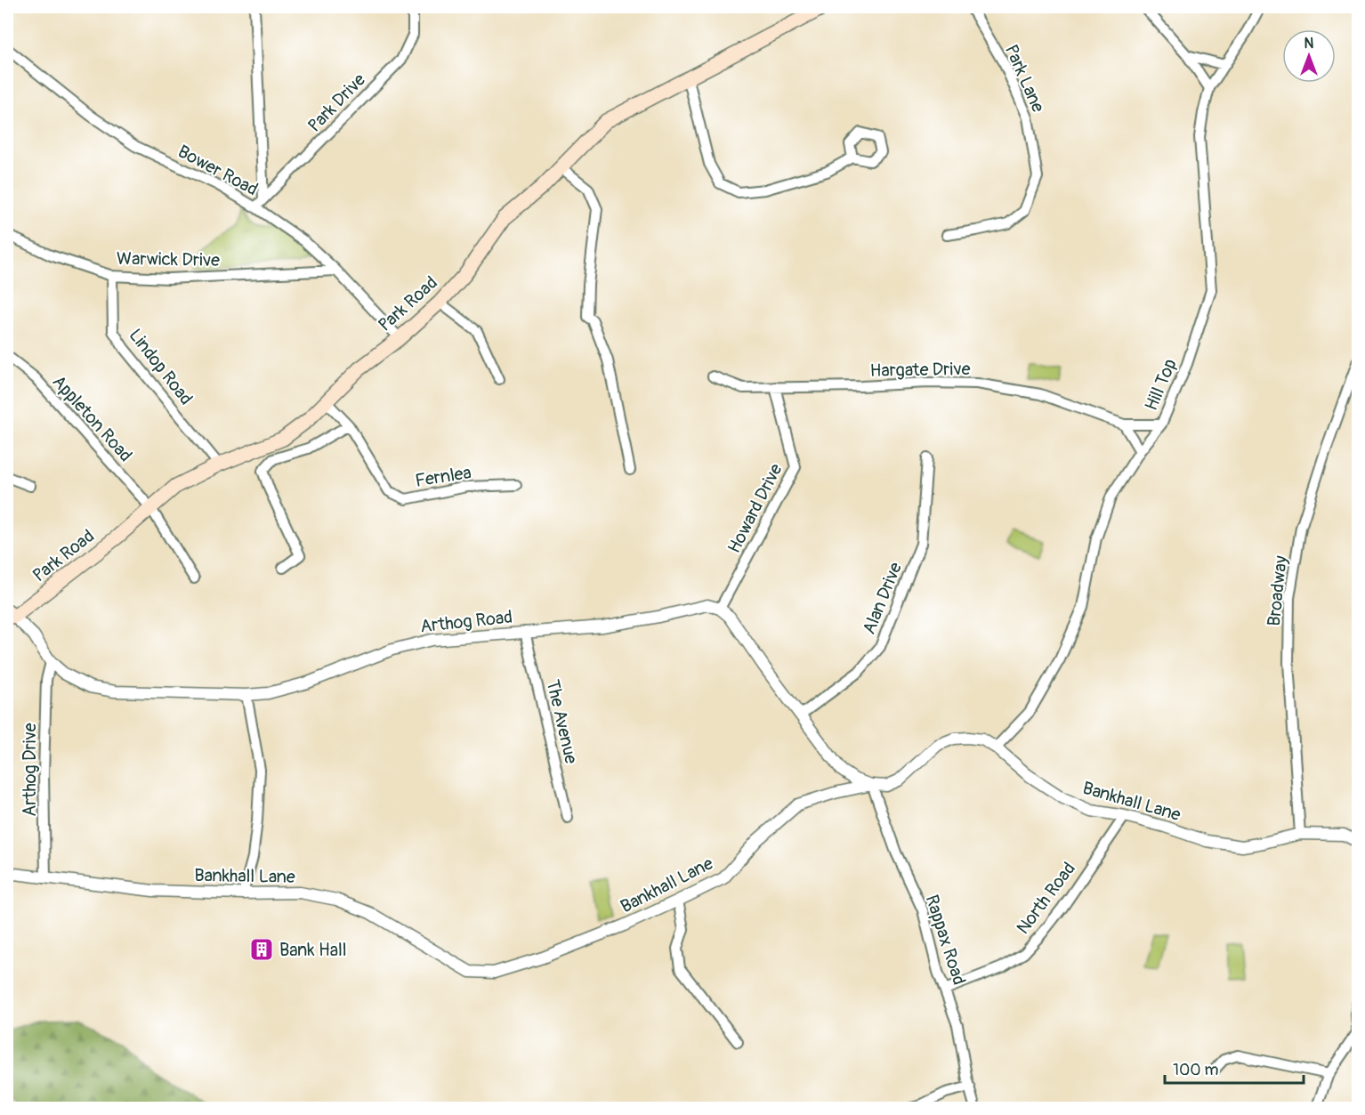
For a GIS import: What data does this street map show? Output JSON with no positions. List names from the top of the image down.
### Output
{
  "streets": {
    "main road": ["Park Road"],
    "street": [
      "Park Lane",
      "Park Drive",
      "Bower Road",
      "Warwick Drive",
      "Lindop Road",
      "Hargate Drive",
      "Hill Top",
      "Appleton Road",
      "Fernlea",
      "Howard Drive",
      "Broadway",
      "Alan Drive",
      "Arthog Road",
      "The Avenue",
      "Arthog Drive",
      "Bankhall Lane",
      "North Road",
      "Rappax Road"
    ]
  },
  "crossings": [
    ["Park Drive", "Bower Road"],
    ["Bower Road", "Warwick Drive"],
    ["Bower Road", "Park Road"],
    ["Warwick Drive", "Lindop Road"],
    ["Park Road", "Lindop Road"],
    ["Park Road", "Appleton Road"],
    ["Park Road", "Fernlea"],
    ["Park Road", "Arthog Road"],
    ["Hargate Drive", "Hill Top"],
    ["Hargate Drive", "Howard Drive"],
    ["Hill Top", "Bankhall Lane"],
    ["Howard Drive", "Arthog Road"],
    ["Broadway", "Bankhall Lane"],
    ["Arthog Road", "The Avenue"],
    ["Arthog Road", "Arthog Drive"],
    ["Arthog Drive", "Bankhall Lane"],
    ["Bankhall Lane", "North Road"],
    ["Bankhall Lane", "Rappax Road"],
    ["North Road", "Rappax Road"]
  ],
  "places": {
    "building": ["Bank Hall"]
  },
  "scale_bar": "100 m",
  "north": "top"
}
